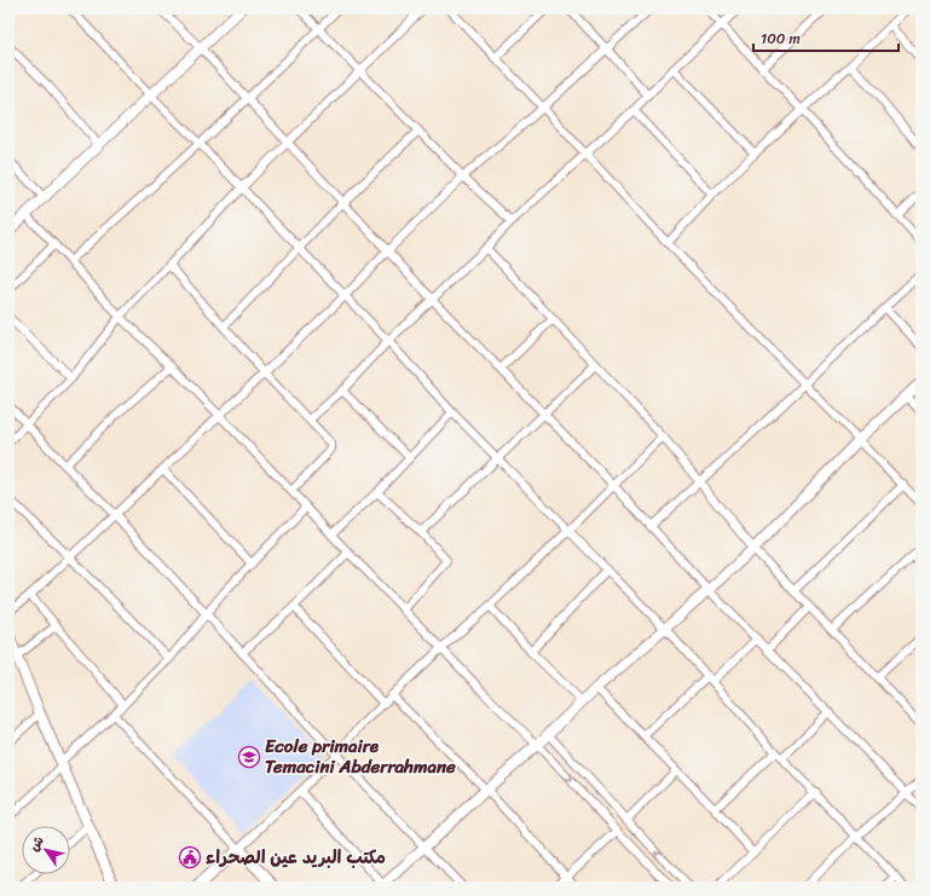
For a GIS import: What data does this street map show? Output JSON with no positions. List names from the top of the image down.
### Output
{
  "places": {
    "school or university": ["Ecole primaire Temacini Abderrahmane"],
    "public building": ["مكتب البريد عين الصحراء"]
  },
  "scale_bar": "100 m",
  "north": "top left"
}
